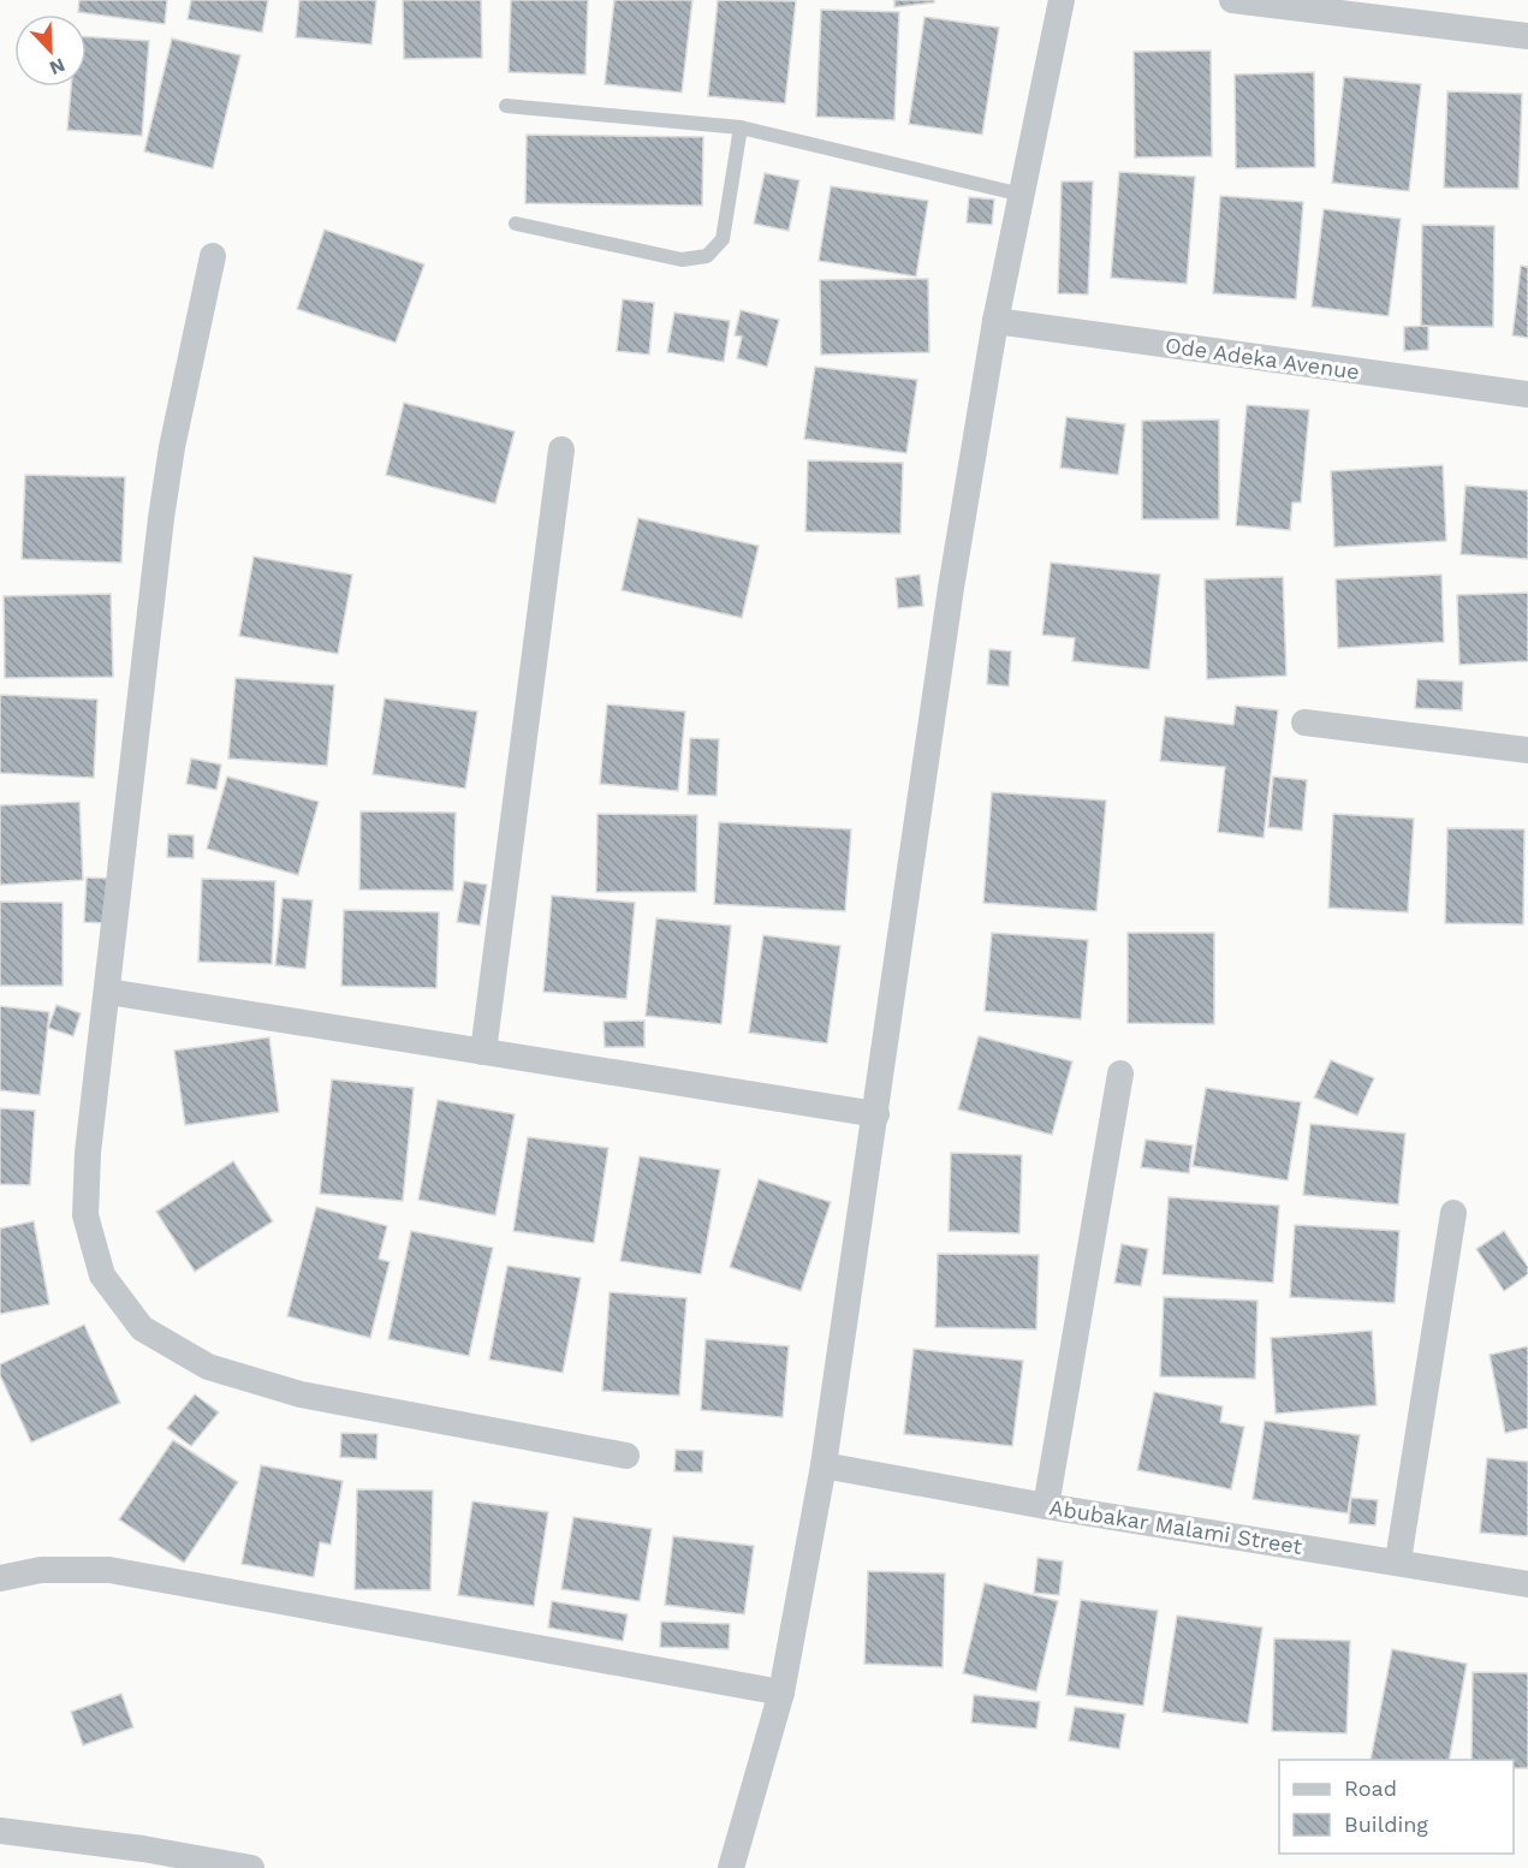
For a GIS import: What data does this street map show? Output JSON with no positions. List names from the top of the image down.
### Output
{
  "streets": {
    "street": ["Ode Adeka Avenue", "Abubakar Malami Street"]
  },
  "legend": ["Road", "Building"],
  "north": "bottom right"
}
